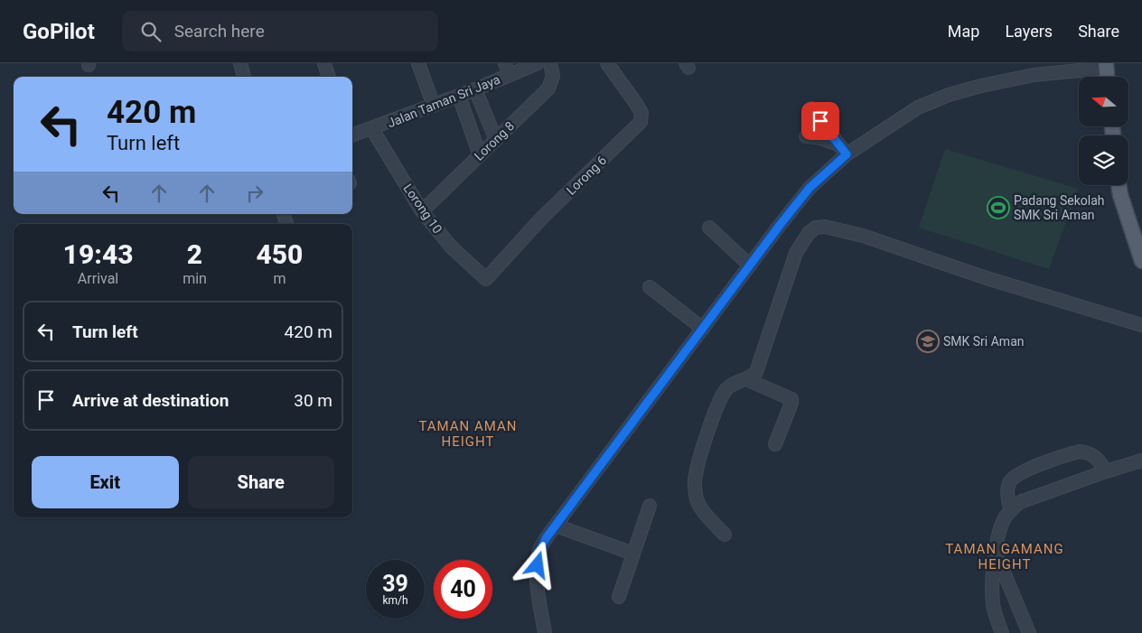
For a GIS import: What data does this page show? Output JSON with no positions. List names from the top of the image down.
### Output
{
  "streets": {
    "street": [
      "Jalan Taman Sri Jaya",
      "Lorong 8",
      "Lorong 6",
      "Lorong 10"
    ]
  },
  "crossings": [
    ["Jalan Taman Sri Jaya", "Lorong 10"],
    ["Lorong 8", "Lorong 10"],
    ["Lorong 6", "Lorong 10"]
  ],
  "districts": ["TAMAN AMAN HEIGHT", "TAMAN GAMANG HEIGHT"],
  "places": {
    "sports": ["Padang Sekolah SMK Sri Aman"],
    "school or university": ["SMK Sri Aman"]
  },
  "north": "left",
  "page": {
    "header": "GoPilot",
    "search": "Search here",
    "nav": ["Map", "Layers", "Share"],
    "turn": ["420 m", "Turn left"],
    "eta": [
      "19:43",
      "Arrival",
      "2",
      "min",
      "450",
      "m"
    ],
    "list": [
      {
        "name": "Turn left",
        "value": "420 m"
      },
      {
        "name": "Arrive at destination",
        "value": "30 m"
      }
    ],
    "buttons": ["Exit", "Share"],
    "speed": "39 km/h",
    "limit": "40"
  }
}
